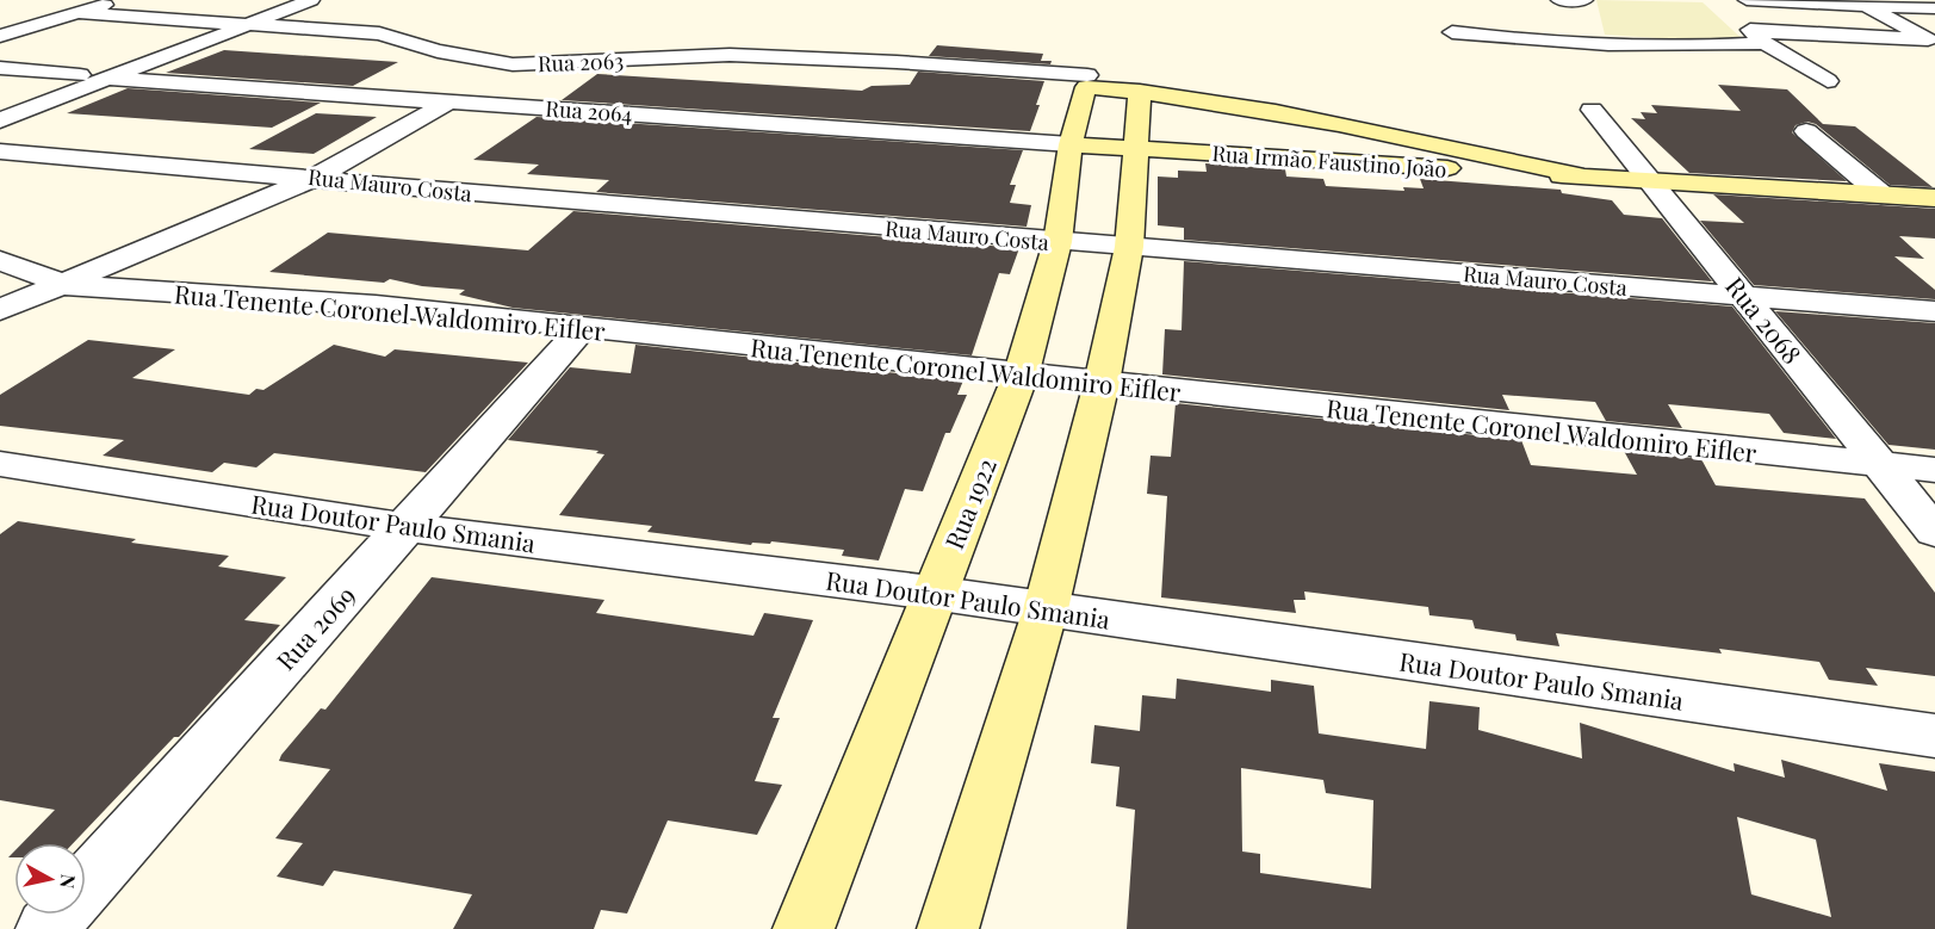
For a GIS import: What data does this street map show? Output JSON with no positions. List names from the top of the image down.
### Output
{
  "streets": {
    "street": [
      "Rua 2063",
      "Rua 2064",
      "Rua Irmão Faustino João",
      "Rua Mauro Costa",
      "Rua Tenente Coronel Waldomiro Eifler",
      "Rua 2068",
      "Rua 1922",
      "Rua Doutor Paulo Smania",
      "Rua 2069"
    ]
  },
  "crossings": [
    ["Rua 2063", "Rua Irmão Faustino João"],
    ["Rua 2063", "Rua 1922"],
    ["Rua 2064", "Rua Irmão Faustino João"],
    ["Rua 2064", "Rua 1922"],
    ["Rua Irmão Faustino João", "Rua 2068"],
    ["Rua Irmão Faustino João", "Rua 1922"],
    ["Rua Mauro Costa", "Rua 2068"],
    ["Rua Mauro Costa", "Rua 1922"],
    ["Rua Tenente Coronel Waldomiro Eifler", "Rua 2068"],
    ["Rua Tenente Coronel Waldomiro Eifler", "Rua 1922"],
    ["Rua Tenente Coronel Waldomiro Eifler", "Rua 2069"],
    ["Rua 1922", "Rua Doutor Paulo Smania"],
    ["Rua Doutor Paulo Smania", "Rua 2069"]
  ],
  "north": "right"
}
